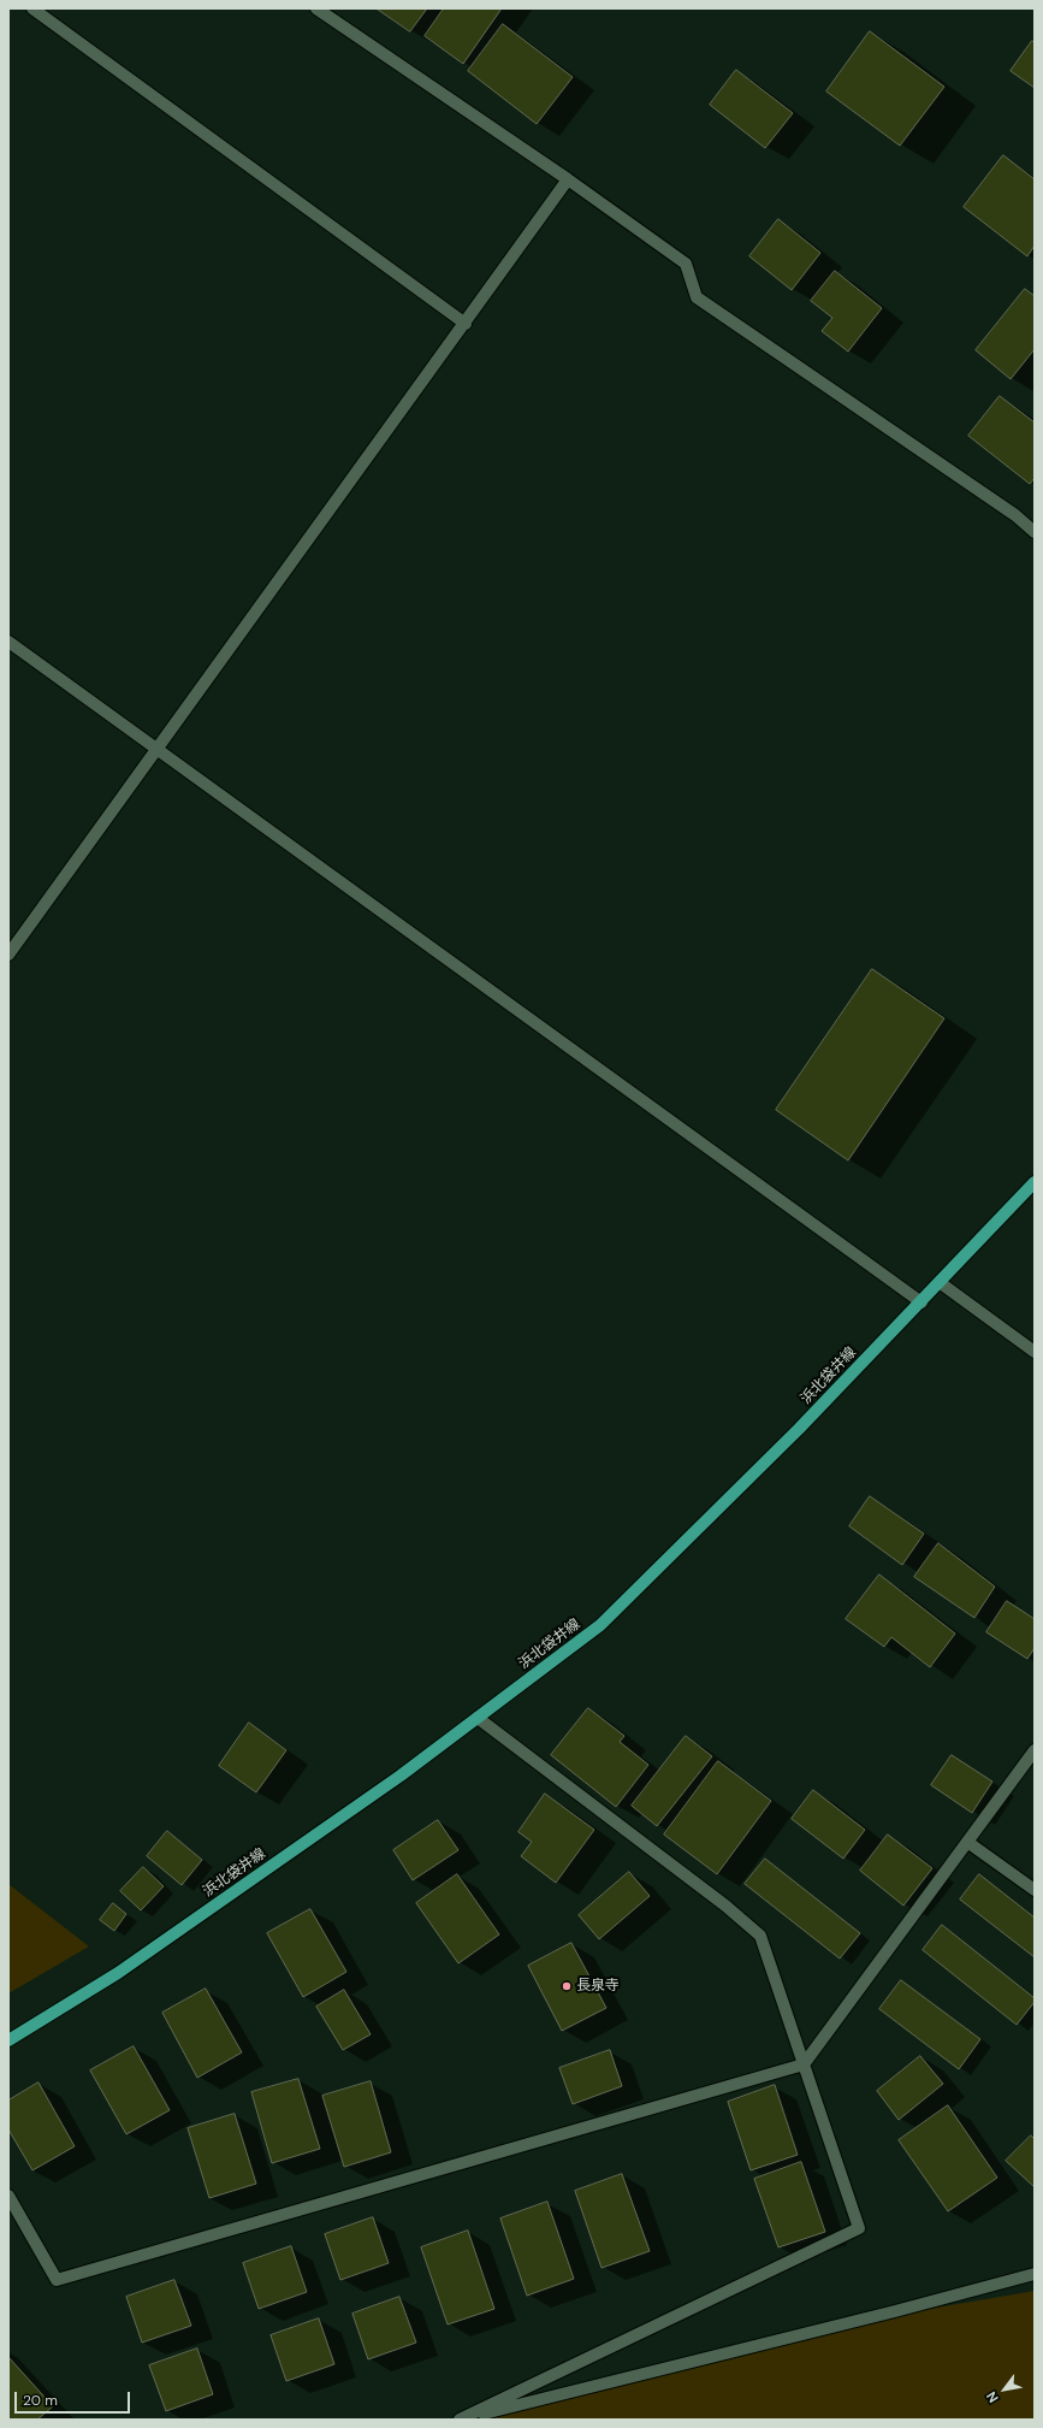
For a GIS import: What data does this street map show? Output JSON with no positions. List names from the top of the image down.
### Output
{
  "streets": {
    "main road": ["浜北袋井線"]
  },
  "places": ["長泉寺"],
  "scale_bar": "20 m",
  "north": "bottom left"
}
